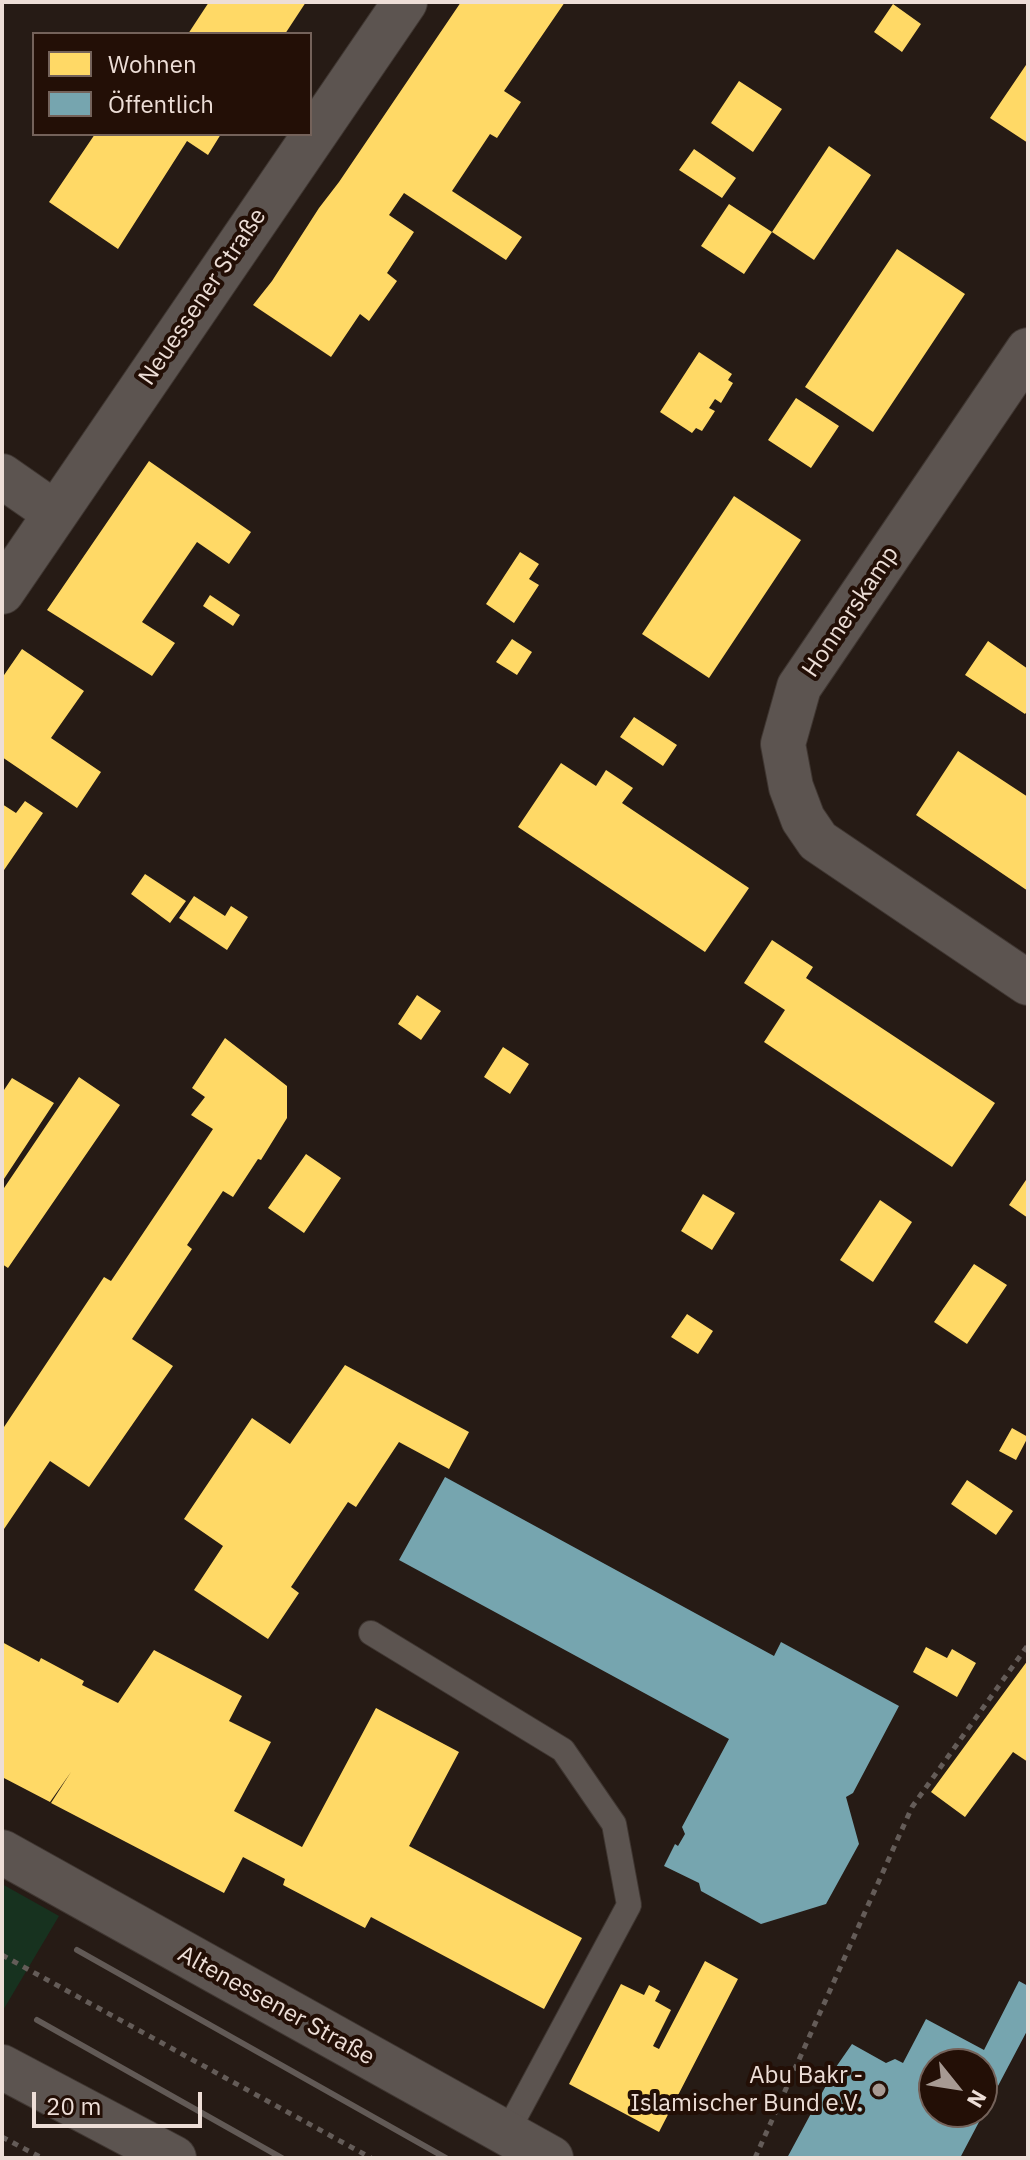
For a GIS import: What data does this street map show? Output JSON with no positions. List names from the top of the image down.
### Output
{
  "streets": {
    "street": ["Neuessener Straße", "Honnerskamp", "Altenessener Straße"]
  },
  "places": ["Abu Bakr - Islamischer Bund e.V."],
  "legend": ["Wohnen", "Öffentlich"],
  "scale_bar": "20 m",
  "north": "bottom right"
}
